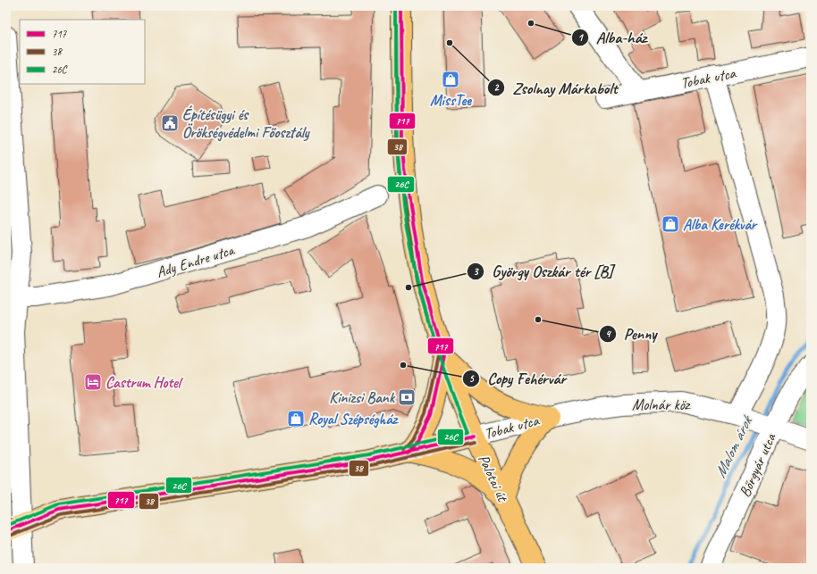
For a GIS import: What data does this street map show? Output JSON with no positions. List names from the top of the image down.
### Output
{
  "streets": {
    "main road": ["Palotai út"],
    "street": [
      "Tobak utca",
      "Ady Endre utca",
      "Molnár köz",
      "Bőrgyár utca"
    ]
  },
  "crossings": [
    ["Tobak utca", "Molnár köz"],
    ["Tobak utca", "Palotai út"],
    ["Molnár köz", "Bőrgyár utca"]
  ],
  "water": ["Malom árok"],
  "places": {
    "other": [
      "Alba-ház",
      "Zsolnay Márkabolt",
      "György Oszkár tér [B]",
      "Penny",
      "Copy Fehérvár"
    ],
    "shop": ["MissTee", "Alba Kerékvár", "Royal Szépségház"],
    "public building": ["Építésügyi és Örökségvédelmi Főosztály"],
    "hotel": ["Castrum Hotel"],
    "bank": ["Kinizsi Bank"]
  },
  "lines": ["transit line 717", "transit line 38", "transit line 26C"],
  "legend": ["717", "38", "26C"]
}
